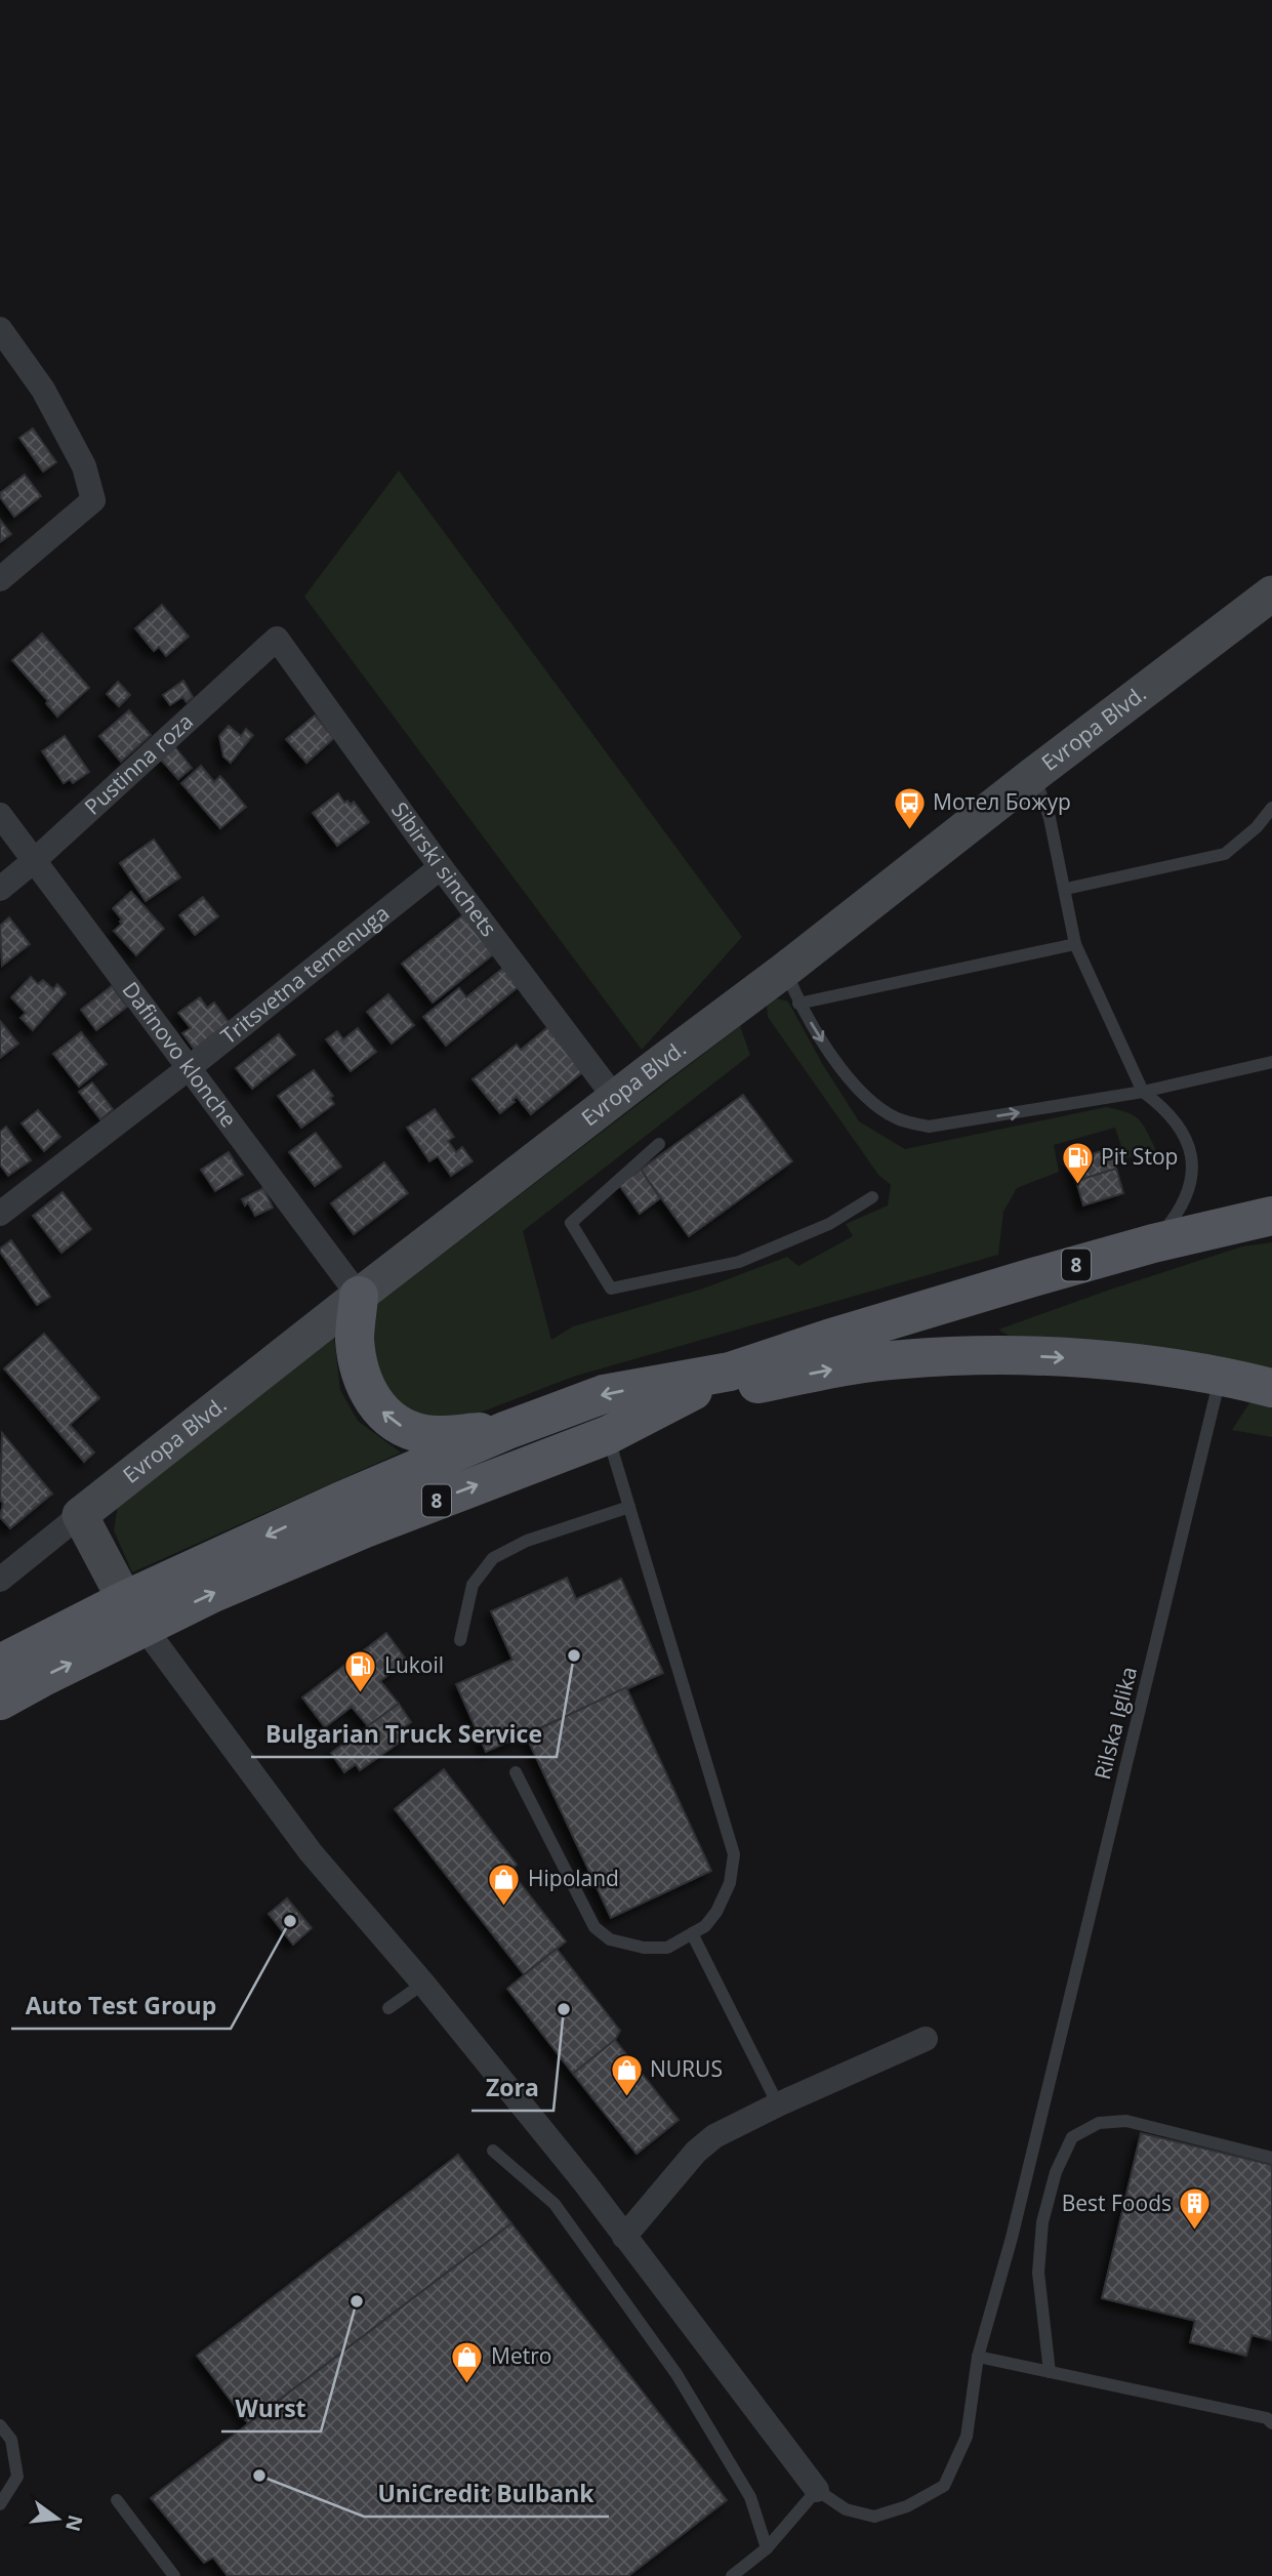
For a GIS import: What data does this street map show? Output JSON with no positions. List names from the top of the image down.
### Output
{
  "streets": {
    "main road": ["8"],
    "street": [
      "Evropa Blvd.",
      "Pustinna roza",
      "Sibirski sinchets",
      "Tritsvetna temenuga",
      "Dafinovo klonche"
    ],
    "lane": ["Rilska Iglika"]
  },
  "crossings": [
    ["Evropa Blvd.", "Sibirski sinchets"],
    ["Evropa Blvd.", "Dafinovo klonche"],
    ["Pustinna roza", "Sibirski sinchets"],
    ["Pustinna roza", "Dafinovo klonche"],
    ["Sibirski sinchets", "Tritsvetna temenuga"],
    ["Tritsvetna temenuga", "Dafinovo klonche"]
  ],
  "places": {
    "bus stop": ["Мотел Божур"],
    "fuel station": ["Pit Stop", "Lukoil"],
    "other": [
      "Bulgarian Truck Service",
      "Auto Test Group",
      "Zora",
      "Wurst",
      "UniCredit Bulbank"
    ],
    "shop": ["Hipoland", "NURUS", "Metro"],
    "building": ["Best Foods"]
  },
  "north": "right"
}
